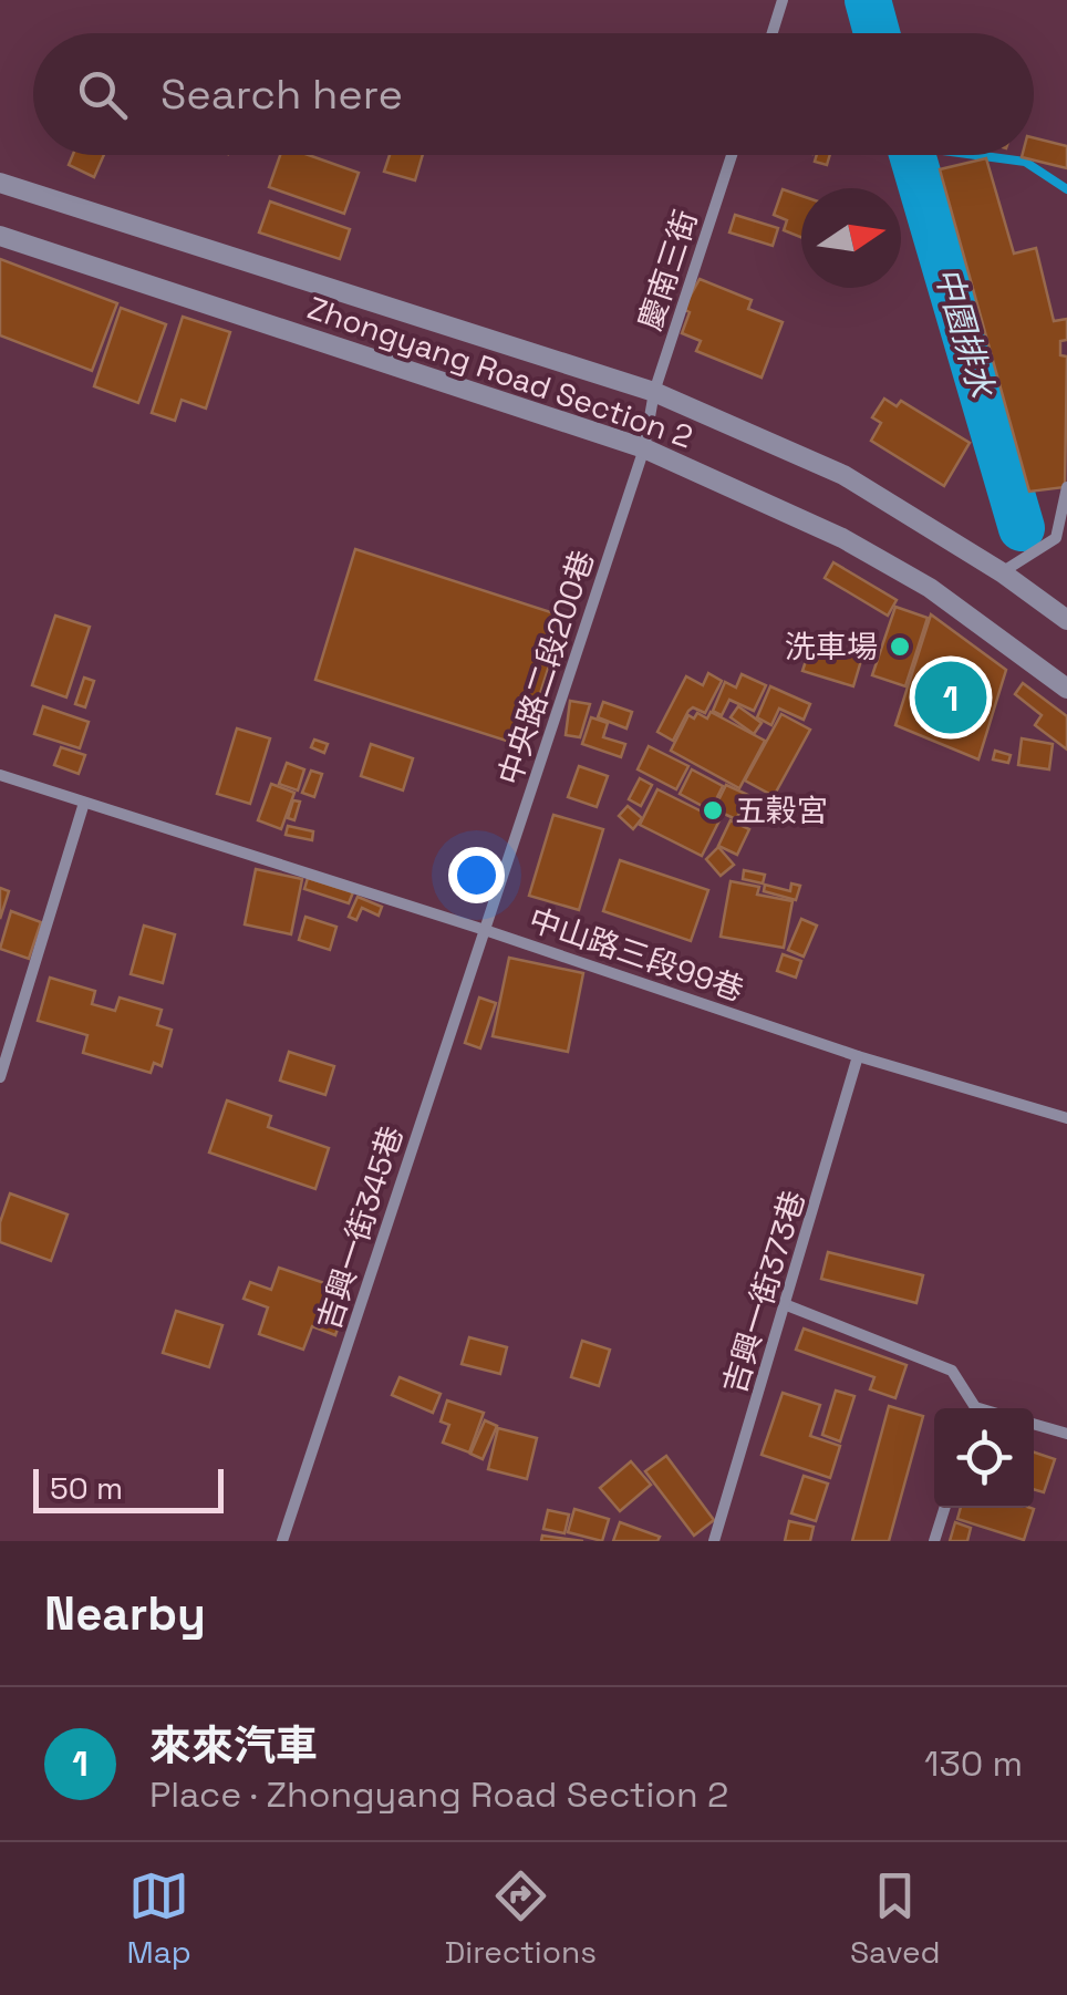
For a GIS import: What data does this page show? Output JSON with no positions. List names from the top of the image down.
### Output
{
  "streets": {
    "street": [
      "慶南三街",
      "Zhongyang Road Section 2",
      "中央路二段200巷",
      "中山路三段99巷",
      "吉興一街345巷",
      "吉興一街373巷"
    ]
  },
  "crossings": [
    ["慶南三街", "Zhongyang Road Section 2"],
    ["慶南三街", "中央路二段200巷"],
    ["Zhongyang Road Section 2", "中央路二段200巷"],
    ["中央路二段200巷", "中山路三段99巷"],
    ["中央路二段200巷", "吉興一街345巷"],
    ["中山路三段99巷", "吉興一街345巷"],
    ["中山路三段99巷", "吉興一街373巷"]
  ],
  "water": ["中園排水"],
  "places": ["洗車場", "五榖宮"],
  "scale_bar": "50 m",
  "north": "right",
  "page": {
    "search": "Search here",
    "pins": "1",
    "scale": "50 m",
    "heading": "Nearby",
    "list": [
      {
        "mark": "1",
        "name": "來來汽車",
        "note": "Place · Zhongyang Road Section 2",
        "value": "130 m"
      }
    ],
    "nav": ["Map", "Directions", "Saved"]
  }
}
